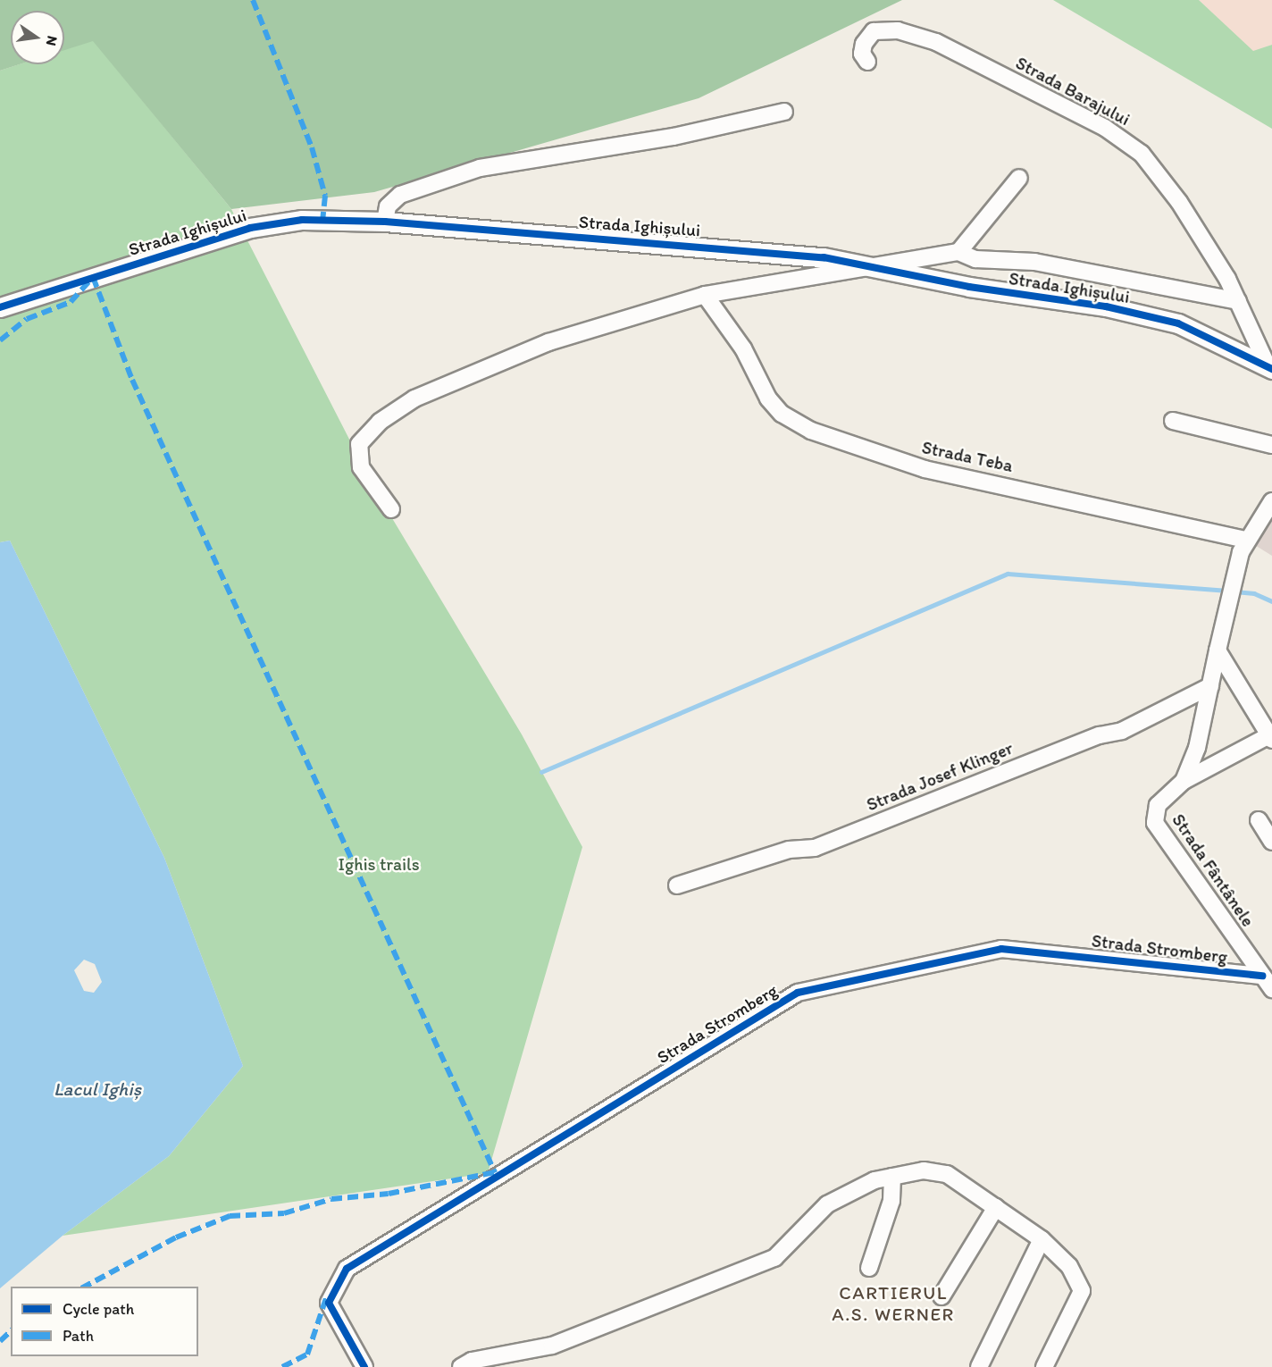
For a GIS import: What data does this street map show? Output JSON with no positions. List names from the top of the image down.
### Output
{
  "streets": {
    "street": [
      "Strada Barajului",
      "Strada Ighișului",
      "Strada Teba",
      "Strada Josef Klinger",
      "Strada Fântânele",
      "Strada Stromberg"
    ]
  },
  "crossings": [
    ["Strada Barajului", "Strada Ighișului"],
    ["Strada Teba", "Strada Fântânele"],
    ["Strada Josef Klinger", "Strada Fântânele"],
    ["Strada Fântânele", "Strada Stromberg"]
  ],
  "districts": ["CARTIERUL A.S. WERNER"],
  "water": ["Lacul Ighiș"],
  "parks": ["Ighis trails"],
  "legend": ["Cycle path", "Path"],
  "north": "right"
}
